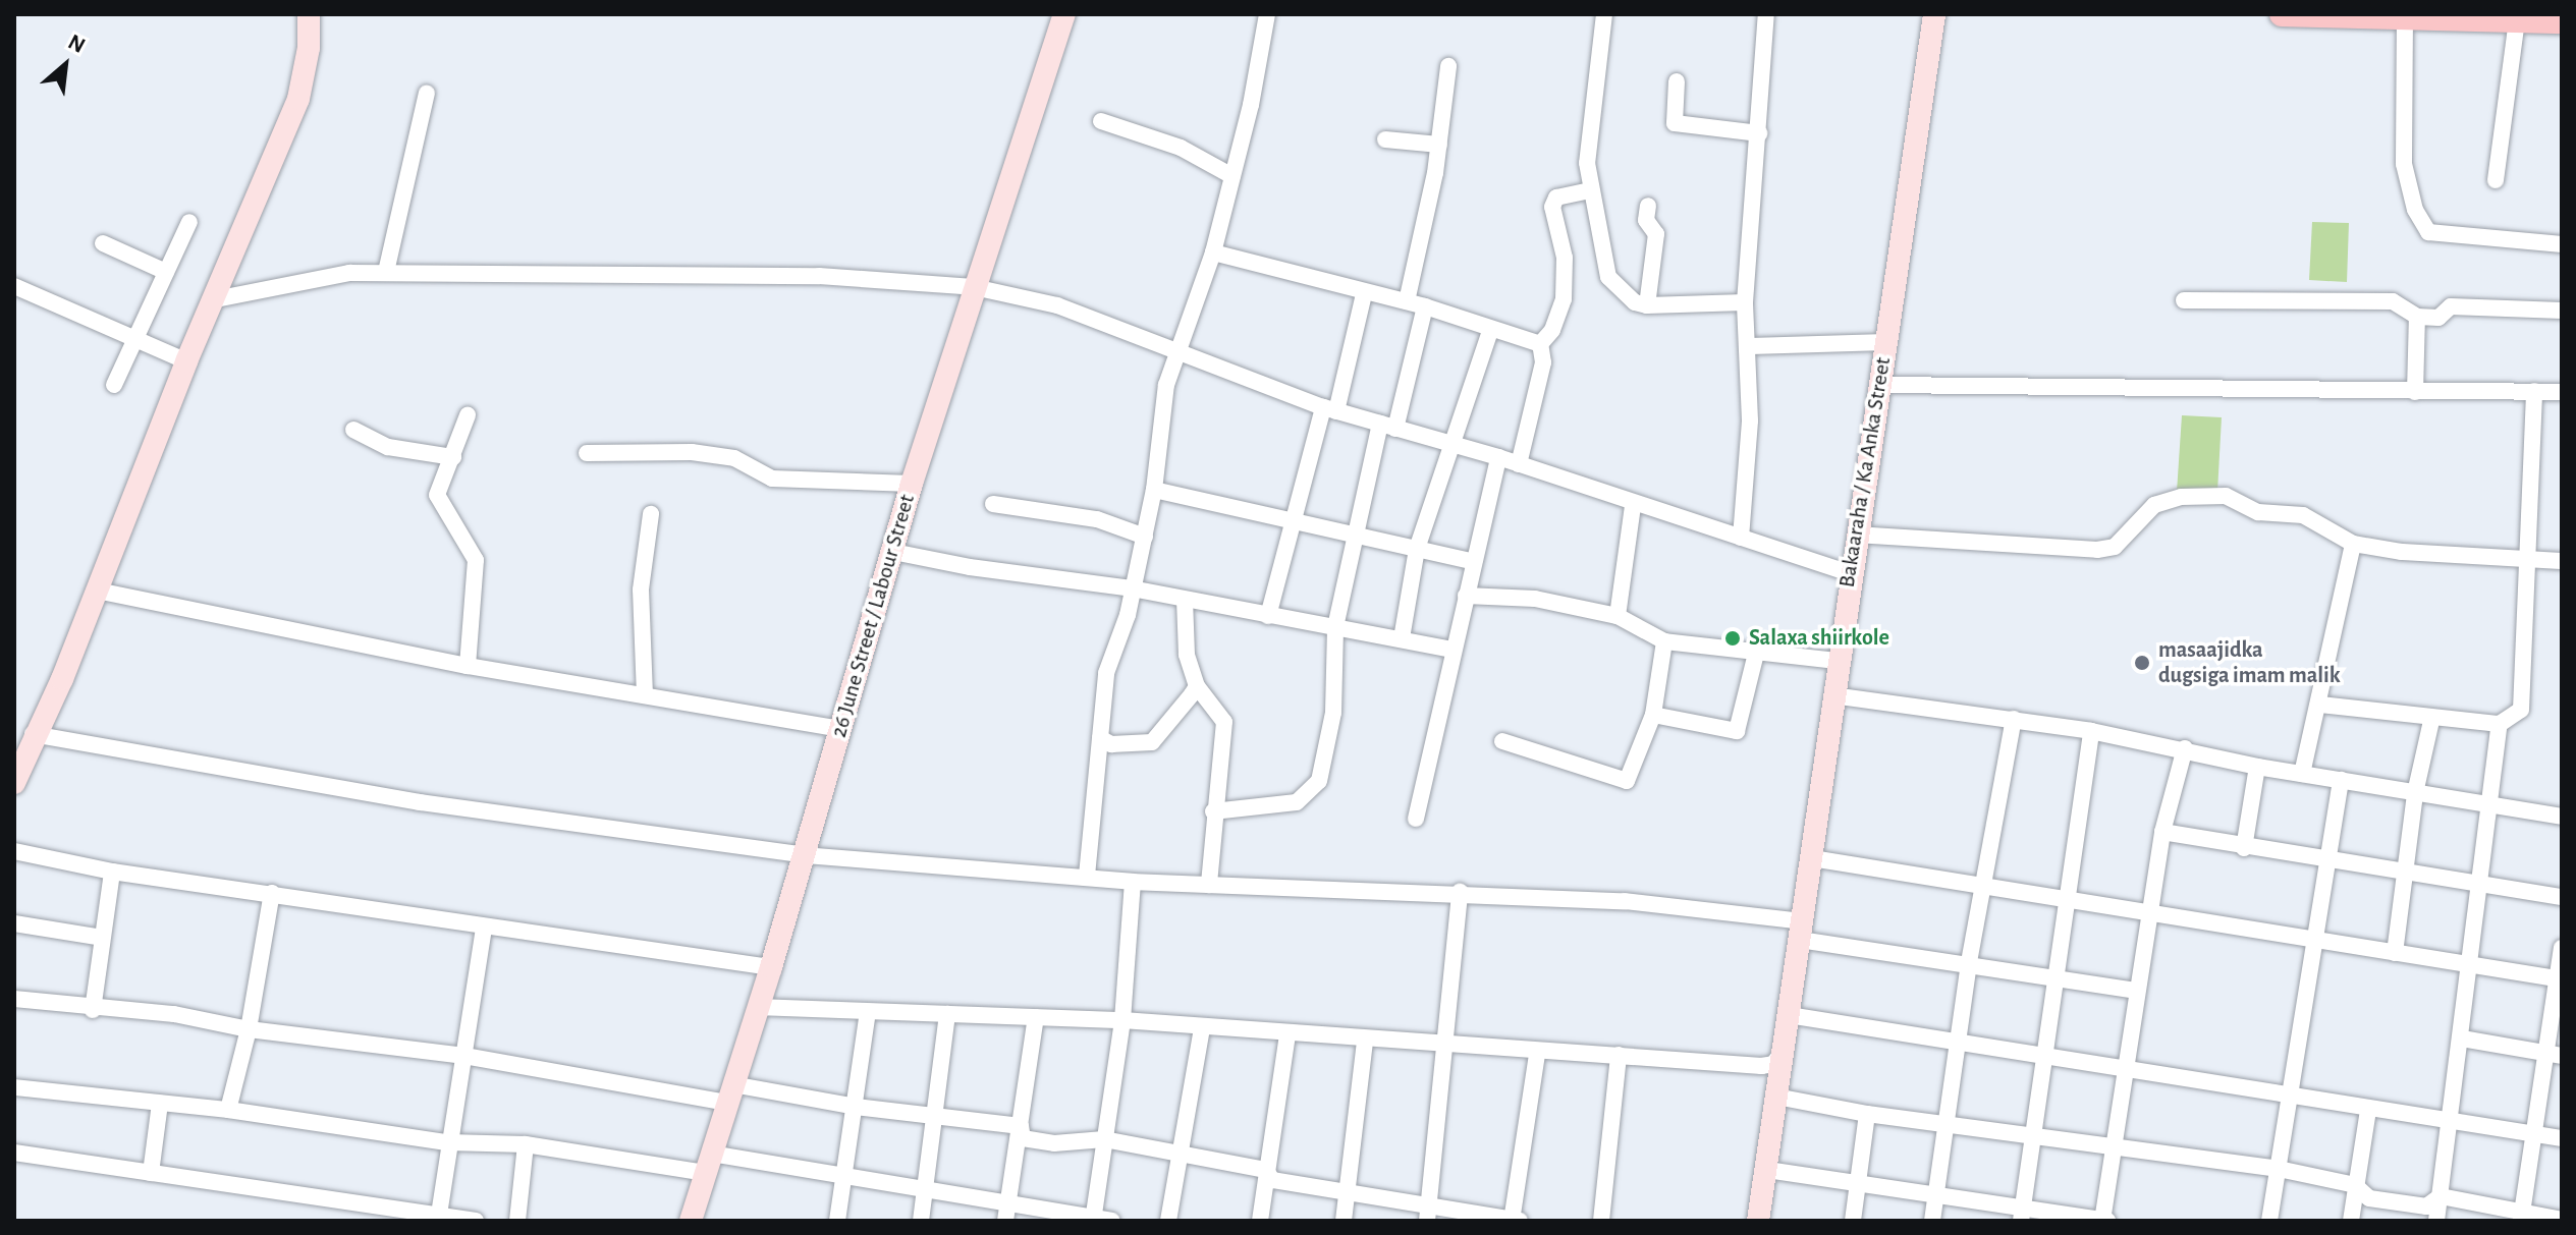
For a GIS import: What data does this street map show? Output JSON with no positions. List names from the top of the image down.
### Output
{
  "streets": {
    "street": ["Bakaaraha / Ka Anka Street", "26 June Street / Labour Street"]
  },
  "places": ["Salaxa shiirkole", "masaajidka dugsiga imam malik"],
  "north": "top right"
}
